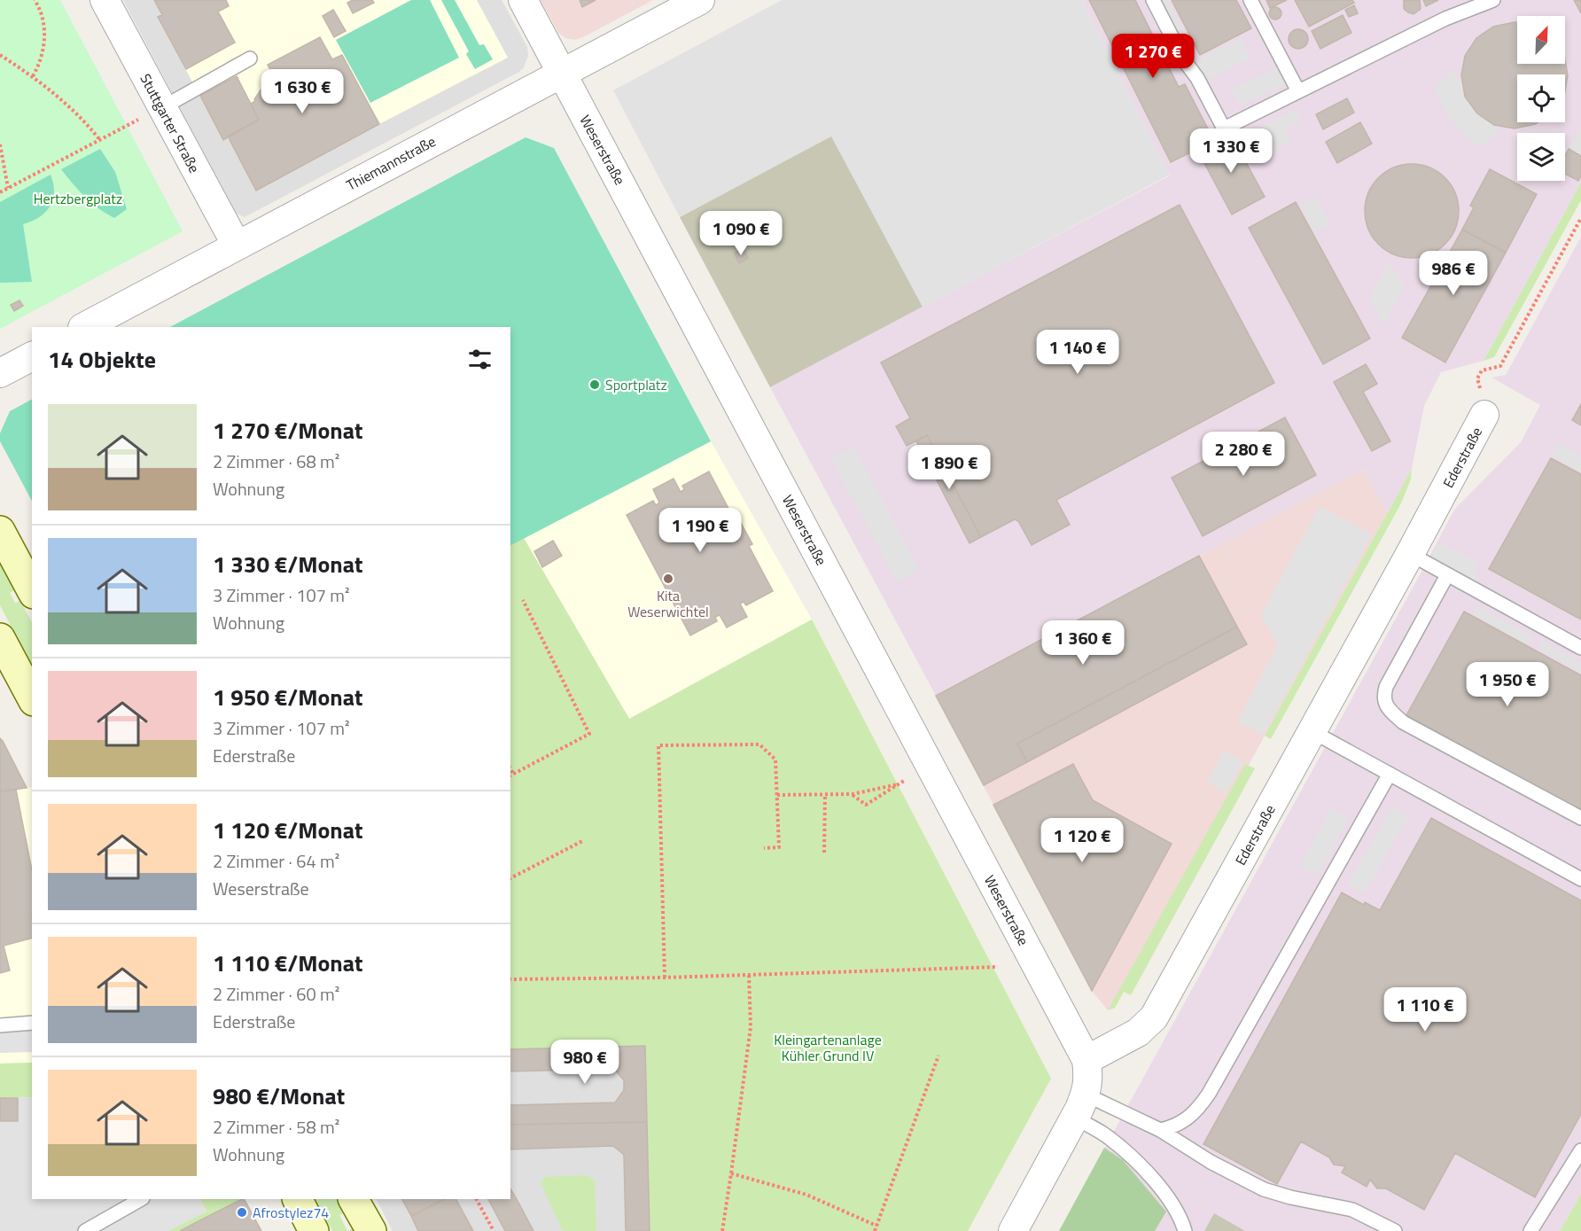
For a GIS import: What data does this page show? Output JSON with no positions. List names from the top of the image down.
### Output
{
  "streets": {
    "street": [
      "Stuttgarter Straße",
      "Weserstraße",
      "Thiemannstraße",
      "Ederstraße"
    ]
  },
  "crossings": [
    ["Stuttgarter Straße", "Thiemannstraße"],
    ["Weserstraße", "Thiemannstraße"],
    ["Weserstraße", "Ederstraße"]
  ],
  "parks": ["Hertzbergplatz", "Kleingartenanlage Kühler Grund IV"],
  "places": ["Sportplatz", "Kita Weserwichtel", "Afrostylez74"],
  "north": "top right",
  "page": {
    "price": [
      "1 270 €",
      "1 630 €",
      "1 330 €",
      "1 090 €",
      "986 €",
      "1 140 €",
      "2 280 €",
      "1 890 €",
      "1 190 €",
      "1 360 €",
      "1 950 €",
      "1 120 €",
      "1 110 €",
      "980 €"
    ],
    "heading": "14 Objekte",
    "list": [
      {
        "name": "1 270 €/Monat",
        "note": "2 Zimmer · 68 m² · Wohnung"
      },
      {
        "name": "1 330 €/Monat",
        "note": "3 Zimmer · 107 m² · Wohnung"
      },
      {
        "name": "1 950 €/Monat",
        "note": "3 Zimmer · 107 m² · Ederstraße"
      },
      {
        "name": "1 120 €/Monat",
        "note": "2 Zimmer · 64 m² · Weserstraße"
      },
      {
        "name": "1 110 €/Monat",
        "note": "2 Zimmer · 60 m² · Ederstraße"
      },
      {
        "name": "980 €/Monat",
        "note": "2 Zimmer · 58 m² · Wohnung"
      }
    ]
  }
}
